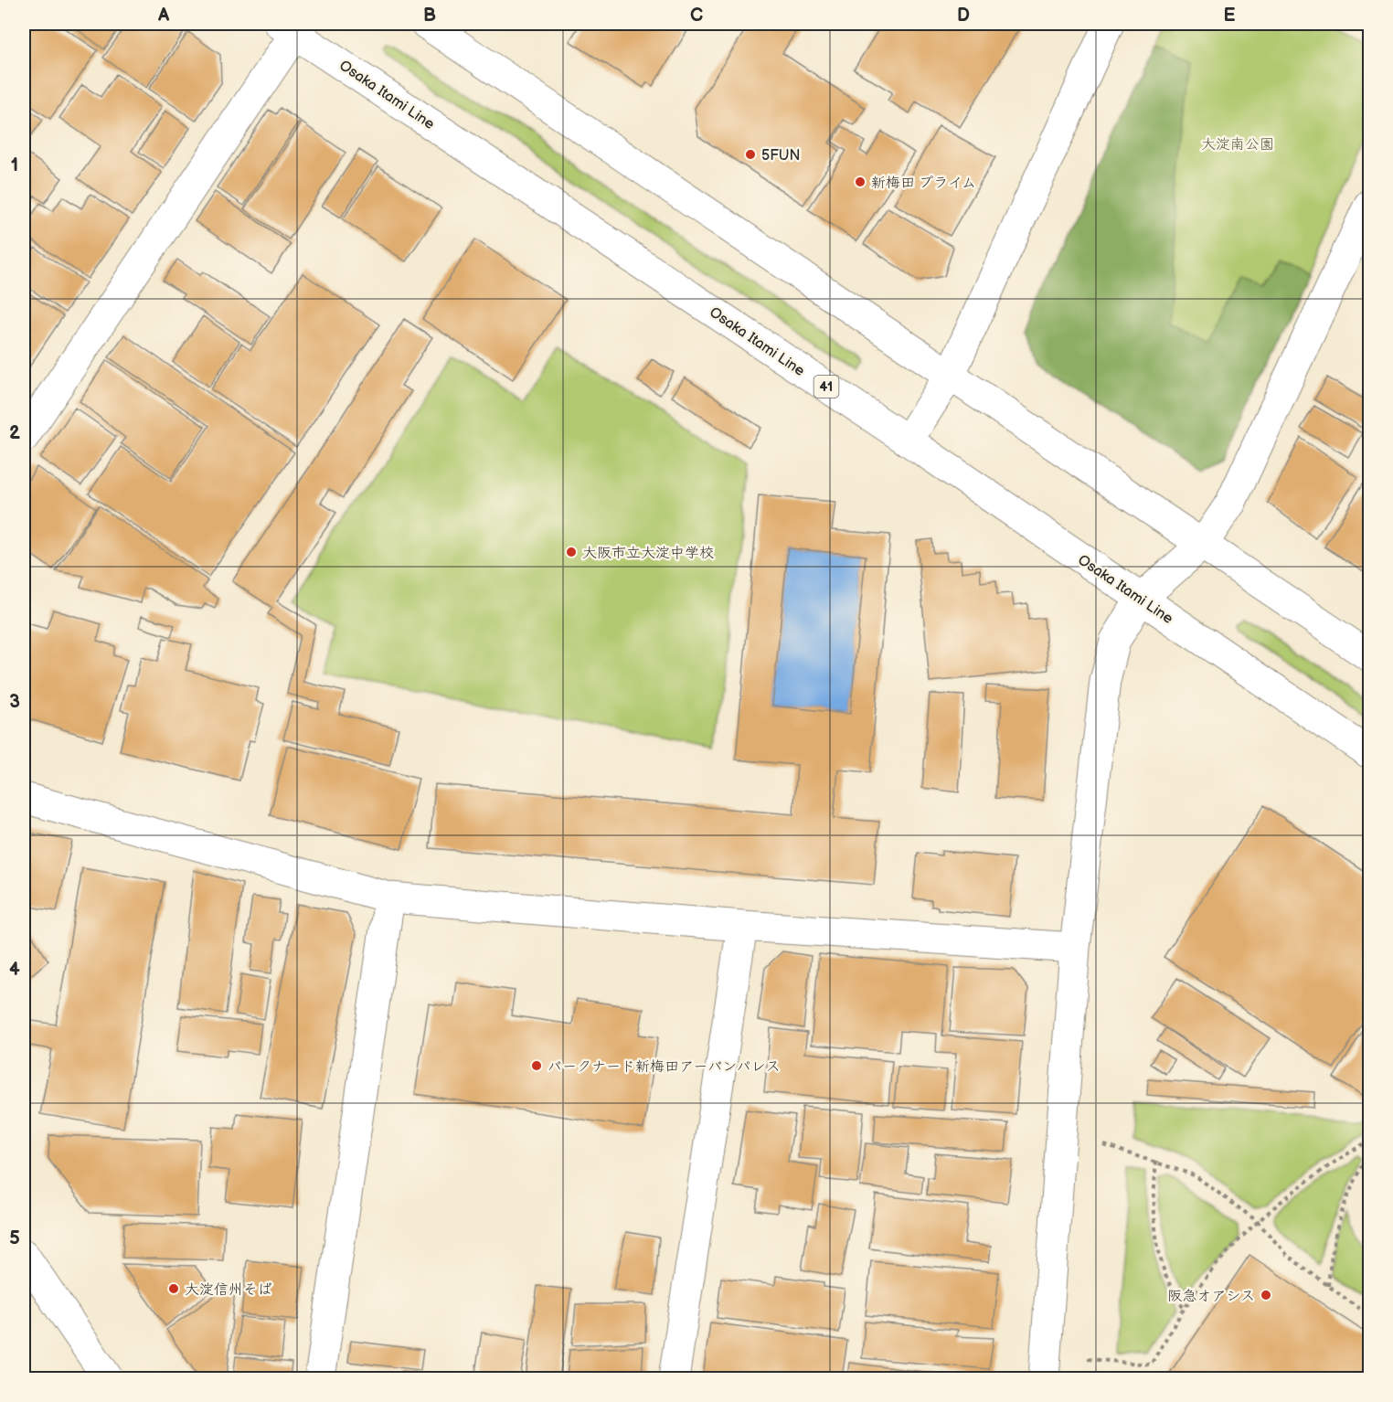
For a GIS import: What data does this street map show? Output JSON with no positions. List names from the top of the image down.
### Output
{
  "streets": {
    "street": ["Osaka Itami Line", "41"]
  },
  "parks": ["大淀南公園"],
  "places": [
    "5FUN",
    "新梅田 プライム",
    "大阪市立大淀中学校",
    "パークナード新梅田アーバンパレス",
    "大淀信州そば",
    "阪急オアシス"
  ],
  "grid": {
    "columns": [
      "A",
      "B",
      "C",
      "D",
      "E"
    ],
    "rows": [
      "1",
      "2",
      "3",
      "4",
      "5"
    ]
  }
}
